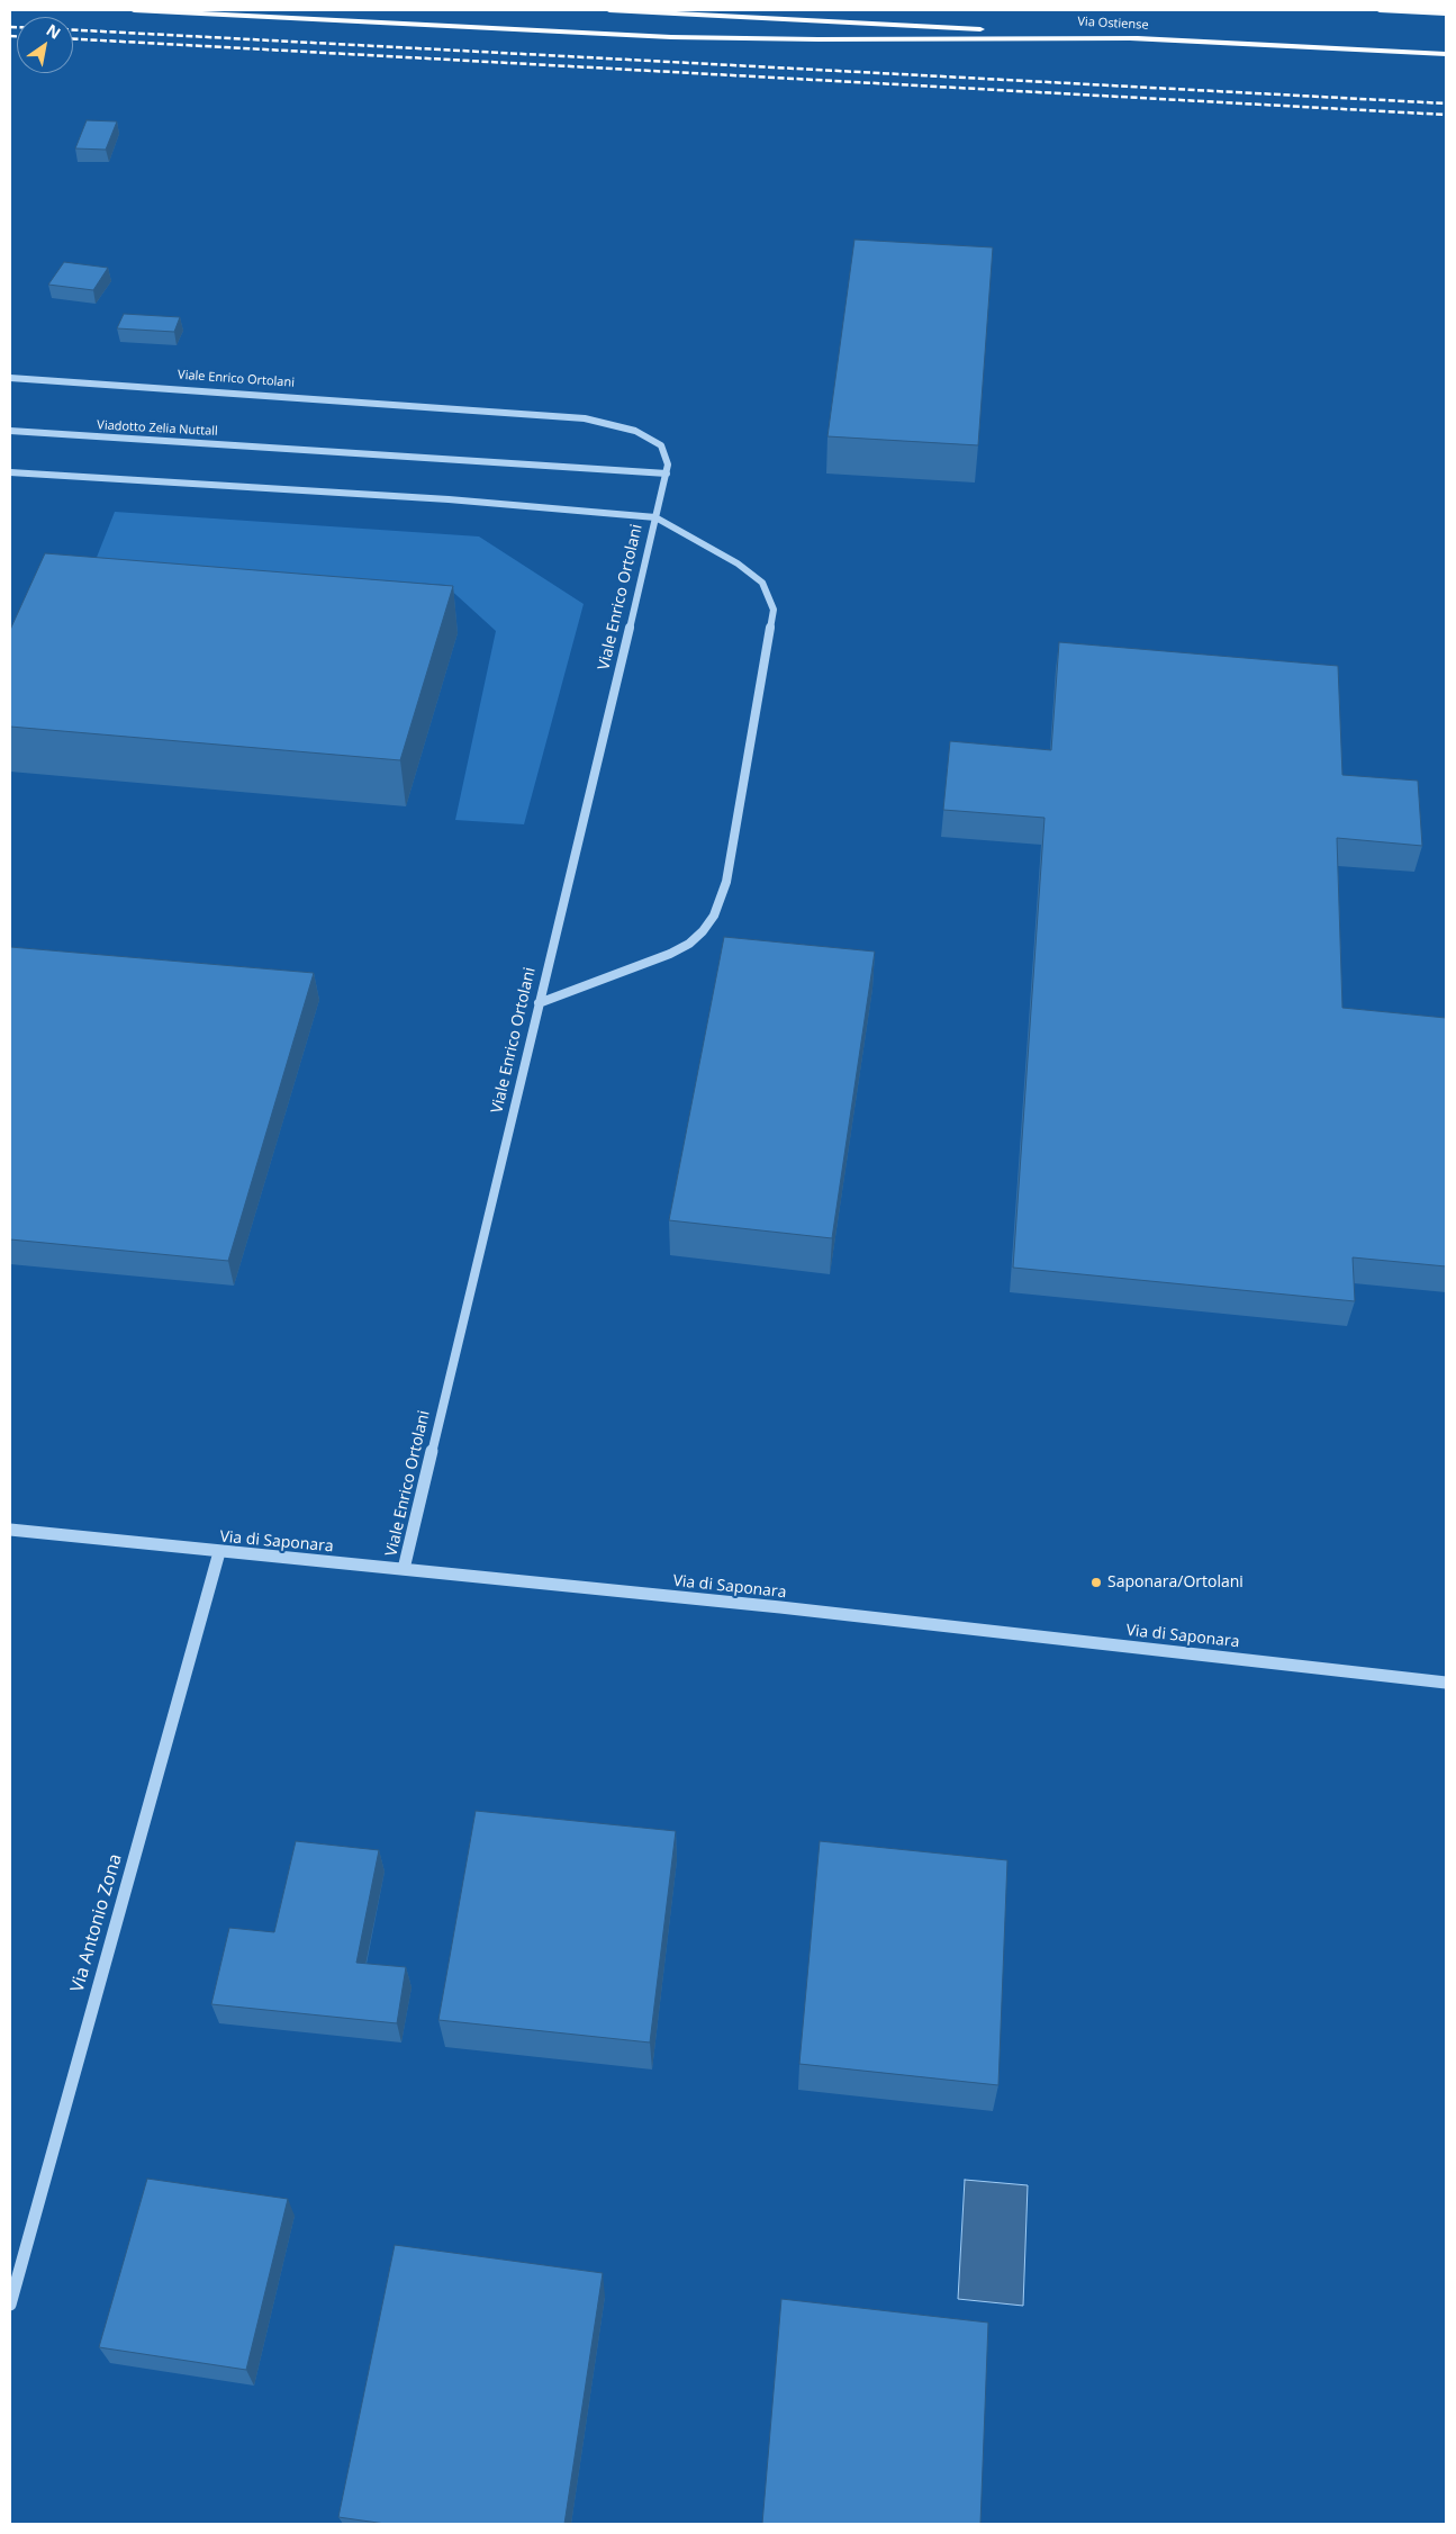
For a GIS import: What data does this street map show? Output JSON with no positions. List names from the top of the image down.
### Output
{
  "streets": {
    "main road": ["Via Ostiense"],
    "street": [
      "Viale Enrico Ortolani",
      "Viadotto Zelia Nuttall",
      "Via di Saponara",
      "Via Antonio Zona"
    ]
  },
  "crossings": [
    ["Viale Enrico Ortolani", "Viadotto Zelia Nuttall"],
    ["Viale Enrico Ortolani", "Via di Saponara"],
    ["Via di Saponara", "Via Antonio Zona"]
  ],
  "places": ["Saponara/Ortolani"],
  "north": "top right"
}
